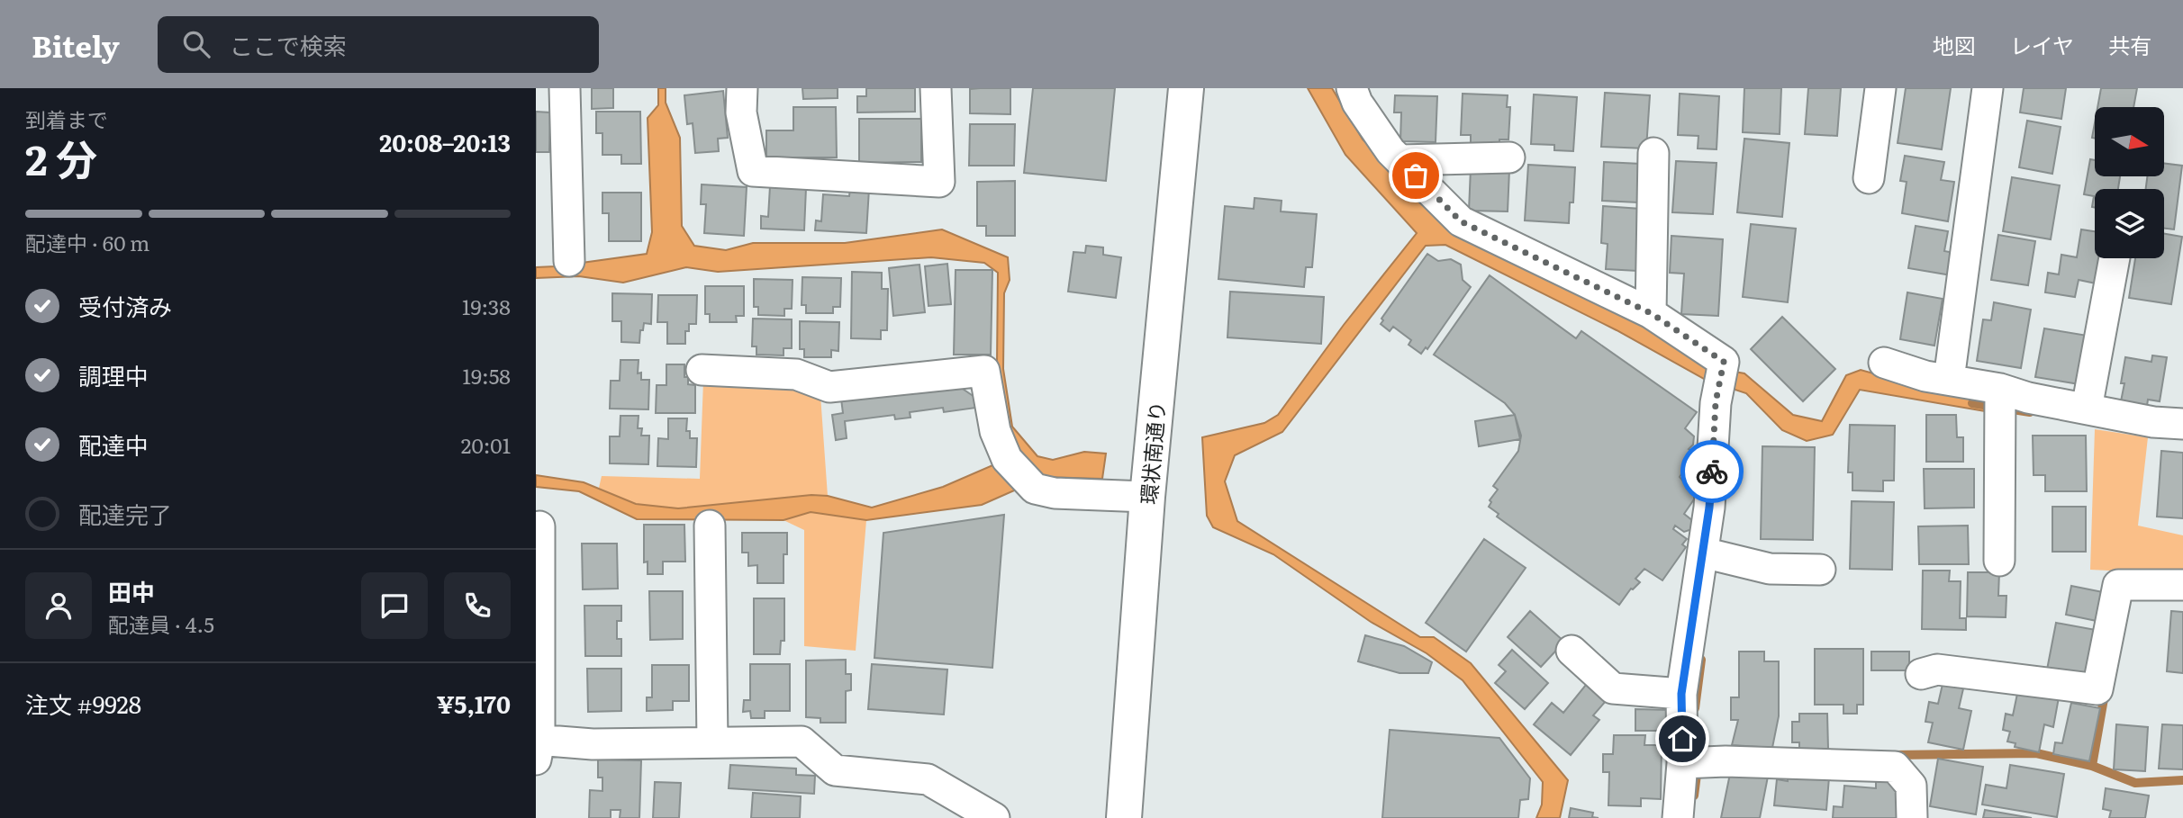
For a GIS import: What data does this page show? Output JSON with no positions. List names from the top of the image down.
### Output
{
  "streets": {
    "highway": ["環状南通り"]
  },
  "north": "right",
  "page": {
    "header": "Bitely",
    "search": "ここで検索",
    "nav": ["地図", "レイヤ", "共有"],
    "heading": ["2 分", "到着まで", "20:08–20:13"],
    "panel": [
      "田中",
      "配達員 · 4.5",
      "注文 #9928",
      "¥5,170"
    ],
    "bar": "配達中 · 60 m",
    "list": [
      ["受付済み", "19:38"],
      ["調理中", "19:58"],
      ["配達中", "20:01"],
      "配達完了"
    ]
  }
}
